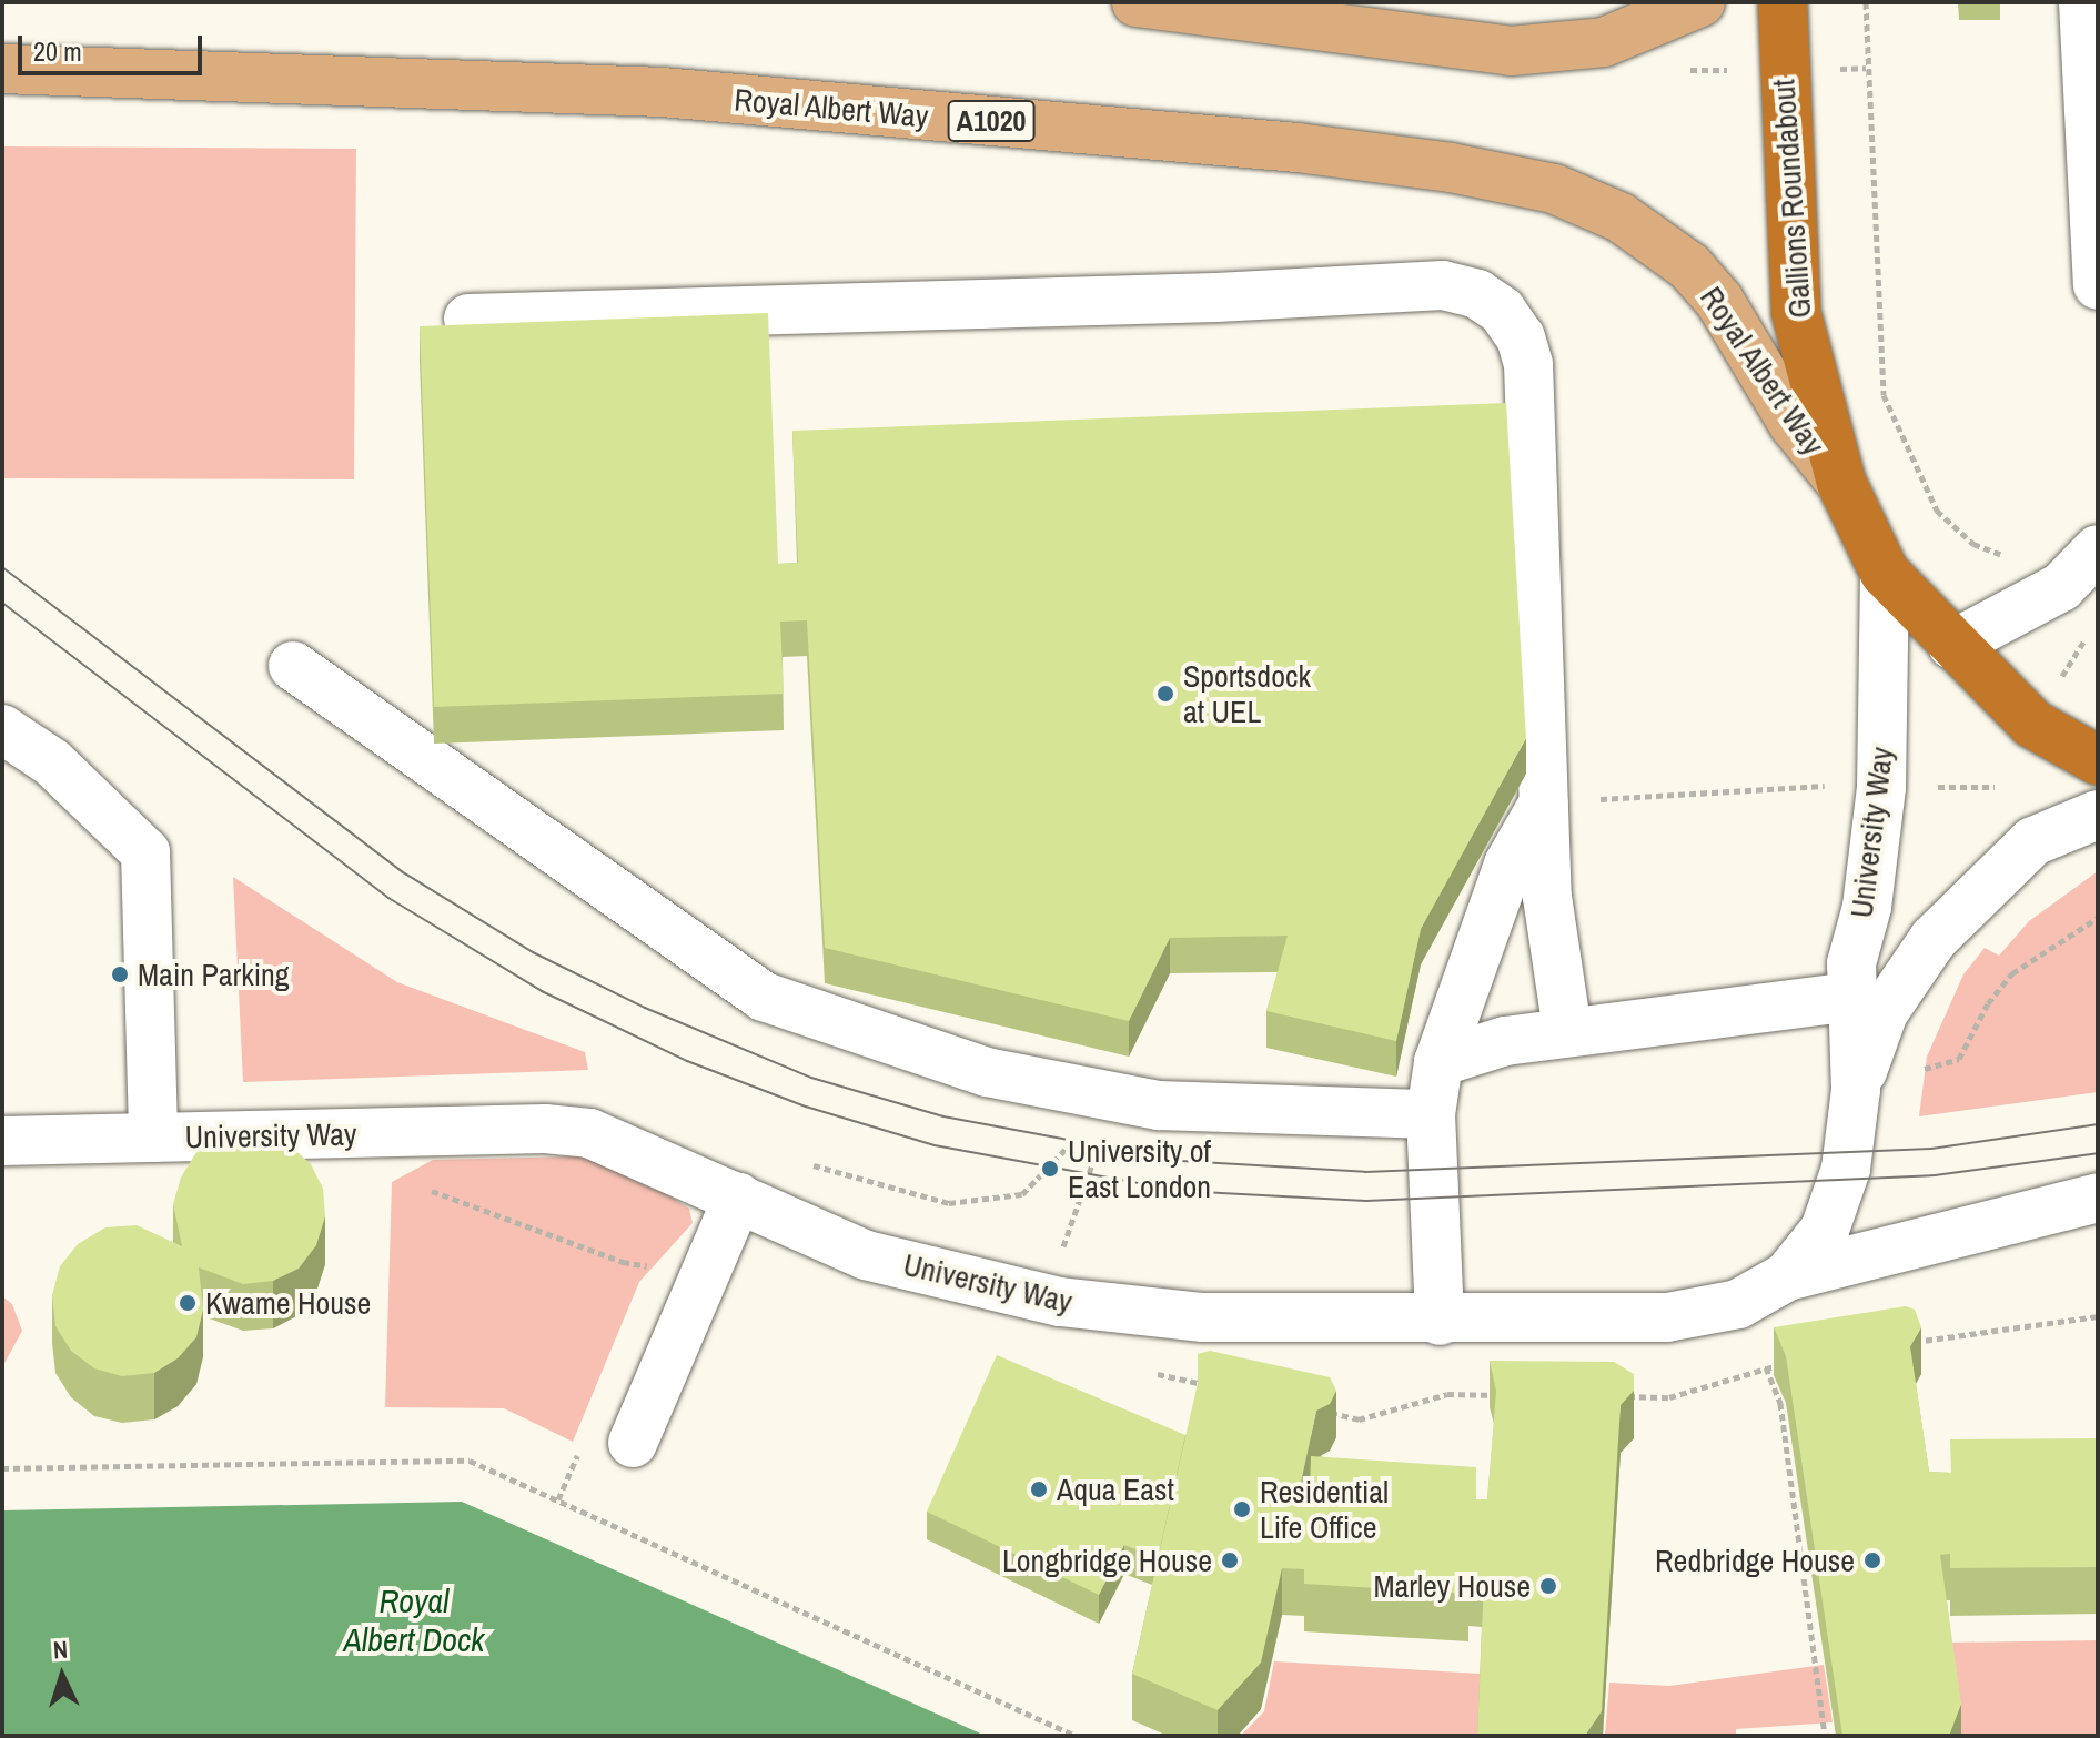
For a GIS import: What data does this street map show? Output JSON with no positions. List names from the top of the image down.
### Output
{
  "streets": {
    "highway": ["Gallions Roundabout"],
    "main road": ["Royal Albert Way", "A1020"],
    "street": ["University Way"]
  },
  "crossings": [
    ["Royal Albert Way", "Gallions Roundabout"],
    ["Gallions Roundabout", "University Way"]
  ],
  "water": ["Royal Albert Dock"],
  "places": [
    "Sportsdock at UEL",
    "Main Parking",
    "University of East London",
    "Kwame House",
    "Aqua East",
    "Residential Life Office",
    "Longbridge House",
    "Redbridge House",
    "Marley House"
  ],
  "scale_bar": "20 m",
  "north": "top"
}
